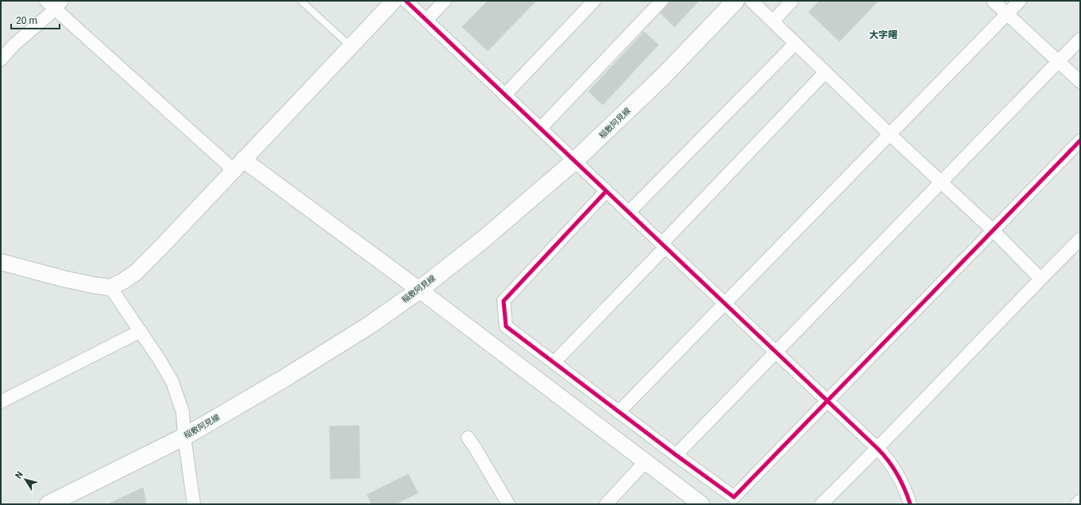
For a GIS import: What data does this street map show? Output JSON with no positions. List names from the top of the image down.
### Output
{
  "streets": {
    "main road": ["稲敷阿見線"]
  },
  "districts": ["大字曙"],
  "scale_bar": "20 m",
  "north": "top left"
}
